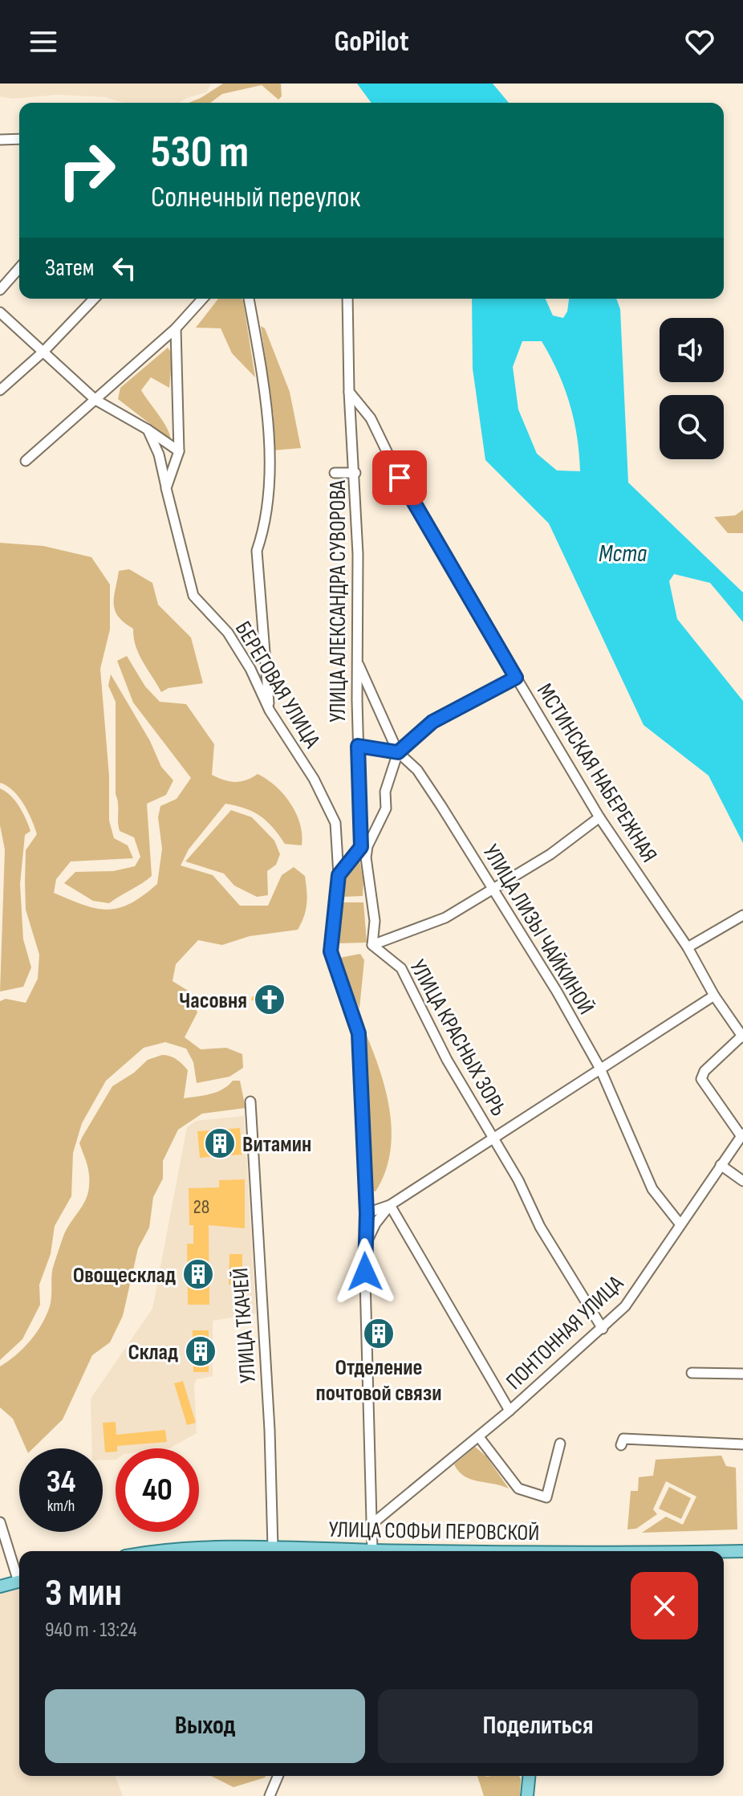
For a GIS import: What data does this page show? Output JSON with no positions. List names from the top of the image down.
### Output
{
  "streets": {
    "main road": ["УЛИЦА СОФЬИ ПЕРОВСКОЙ"],
    "street": [
      "УЛИЦА АЛЕКСАНДРА СУВОРОВА",
      "БЕРЕГОВАЯ УЛИЦА",
      "МСТИНСКАЯ НАБЕРЕЖНАЯ",
      "УЛИЦА ЛИЗЫ ЧАЙКИНОЙ",
      "УЛИЦА КРАСНЫХ ЗОРЬ",
      "УЛИЦА ТКАЧЕЙ",
      "ПОНТОННАЯ УЛИЦА"
    ]
  },
  "crossings": [
    ["УЛИЦА АЛЕКСАНДРА СУВОРОВА", "БЕРЕГОВАЯ УЛИЦА"],
    ["УЛИЦА АЛЕКСАНДРА СУВОРОВА", "МСТИНСКАЯ НАБЕРЕЖНАЯ"],
    ["УЛИЦА АЛЕКСАНДРА СУВОРОВА", "УЛИЦА ЛИЗЫ ЧАЙКИНОЙ"],
    ["УЛИЦА ЛИЗЫ ЧАЙКИНОЙ", "ПОНТОННАЯ УЛИЦА"],
    ["УЛИЦА КРАСНЫХ ЗОРЬ", "ПОНТОННАЯ УЛИЦА"],
    ["УЛИЦА ТКАЧЕЙ", "УЛИЦА СОФЬИ ПЕРОВСКОЙ"]
  ],
  "water": ["Мста"],
  "places": {
    "church": ["Часовня"],
    "building": [
      "Витамин",
      "Овощесклад",
      "Отделение почтовой связи",
      "Склад"
    ]
  },
  "house_numbers": ["28"],
  "page": {
    "header": "GoPilot",
    "turn": ["530 m", "Солнечный переулок"],
    "then": "Затем",
    "speed": "34 km/h",
    "limit": "40",
    "heading": ["3 мин", "940 m · 13:24"],
    "buttons": ["Выход", "Поделиться"]
  }
}
